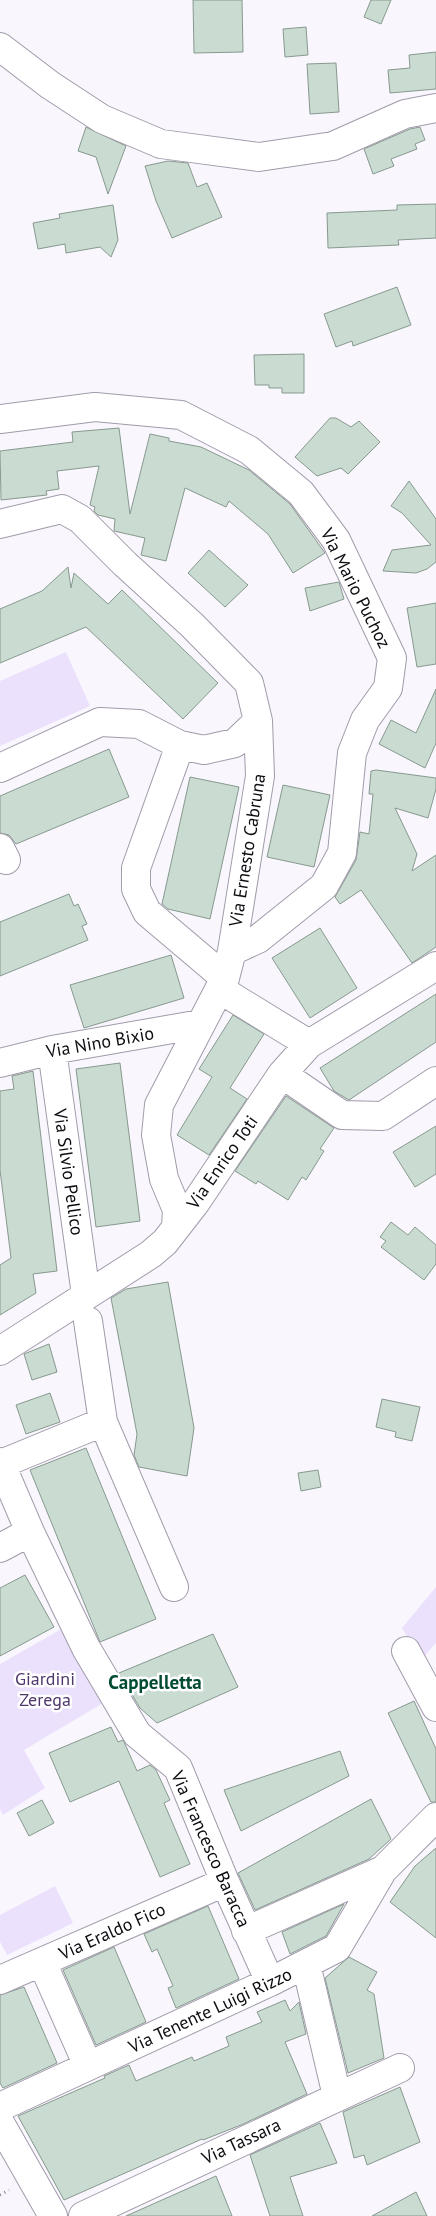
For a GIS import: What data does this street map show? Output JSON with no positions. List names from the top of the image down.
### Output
{
  "streets": {
    "street": [
      "Via Mario Puchoz",
      "Via Ernesto Cabruna",
      "Via Nino Bixio",
      "Via Enrico Toti",
      "Via Silvio Pellico",
      "Via Francesco Baracca",
      "Via Eraldo Fico",
      "Via Tenente Luigi Rizzo",
      "Via Tassara"
    ]
  },
  "crossings": [
    ["Via Mario Puchoz", "Via Ernesto Cabruna"],
    ["Via Ernesto Cabruna", "Via Nino Bixio"],
    ["Via Ernesto Cabruna", "Via Enrico Toti"],
    ["Via Nino Bixio", "Via Silvio Pellico"],
    ["Via Enrico Toti", "Via Silvio Pellico"],
    ["Via Francesco Baracca", "Via Eraldo Fico"],
    ["Via Francesco Baracca", "Via Tenente Luigi Rizzo"]
  ],
  "districts": ["Cappelletta"],
  "parks": ["Giardini Zerega"]
}
